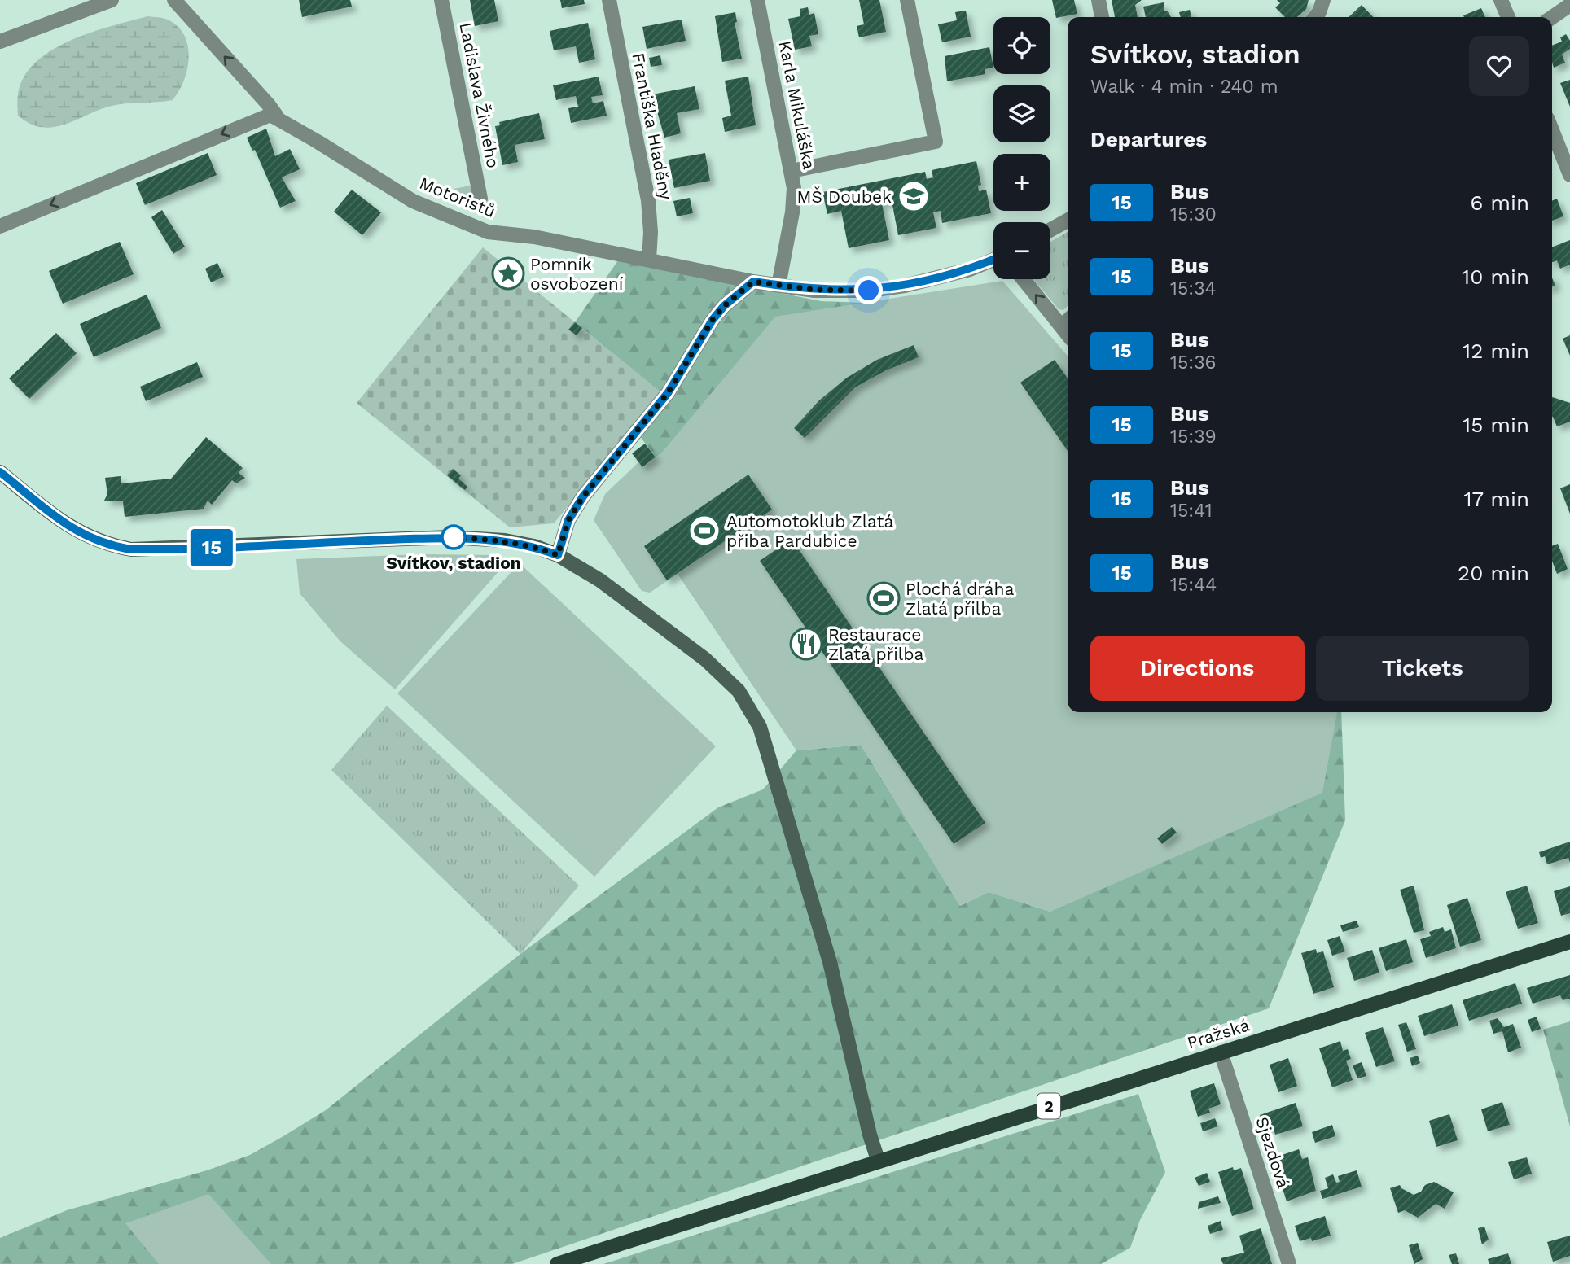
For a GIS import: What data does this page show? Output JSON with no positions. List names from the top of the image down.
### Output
{
  "streets": {
    "main road": ["Pražská", "2"],
    "street": [
      "Ladislava Živného",
      "Karla Mikuláška",
      "Františka Hladěny",
      "Motoristů",
      "Sjezdová"
    ]
  },
  "crossings": [
    ["Karla Mikuláška", "Motoristů"],
    ["Františka Hladěny", "Motoristů"],
    ["Pražská", "2"],
    ["Pražská", "Sjezdová"]
  ],
  "places": {
    "school or university": ["MŠ Doubek"],
    "place": ["Pomník osvobození"],
    "sports": ["Automotoklub Zlatá přiba Pardubice", "Plochá dráha Zlatá přilba"],
    "other": ["Svítkov, stadion"],
    "restaurant": ["Restaurace Zlatá přilba"]
  },
  "lines": ["bus line 15"],
  "page": {
    "on_map": "15",
    "map_buttons": ["+", "−"],
    "heading": [
      ["Svítkov, stadion", "Walk · 4 min · 240 m"],
      "Departures"
    ],
    "list": [
      {
        "mark": "15",
        "name": "Bus",
        "note": "15:30",
        "value": "6 min"
      },
      {
        "mark": "15",
        "name": "Bus",
        "note": "15:34",
        "value": "10 min"
      },
      {
        "mark": "15",
        "name": "Bus",
        "note": "15:36",
        "value": "12 min"
      },
      {
        "mark": "15",
        "name": "Bus",
        "note": "15:39",
        "value": "15 min"
      },
      {
        "mark": "15",
        "name": "Bus",
        "note": "15:41",
        "value": "17 min"
      },
      {
        "mark": "15",
        "name": "Bus",
        "note": "15:44",
        "value": "20 min"
      }
    ],
    "buttons": ["Directions", "Tickets"]
  }
}
